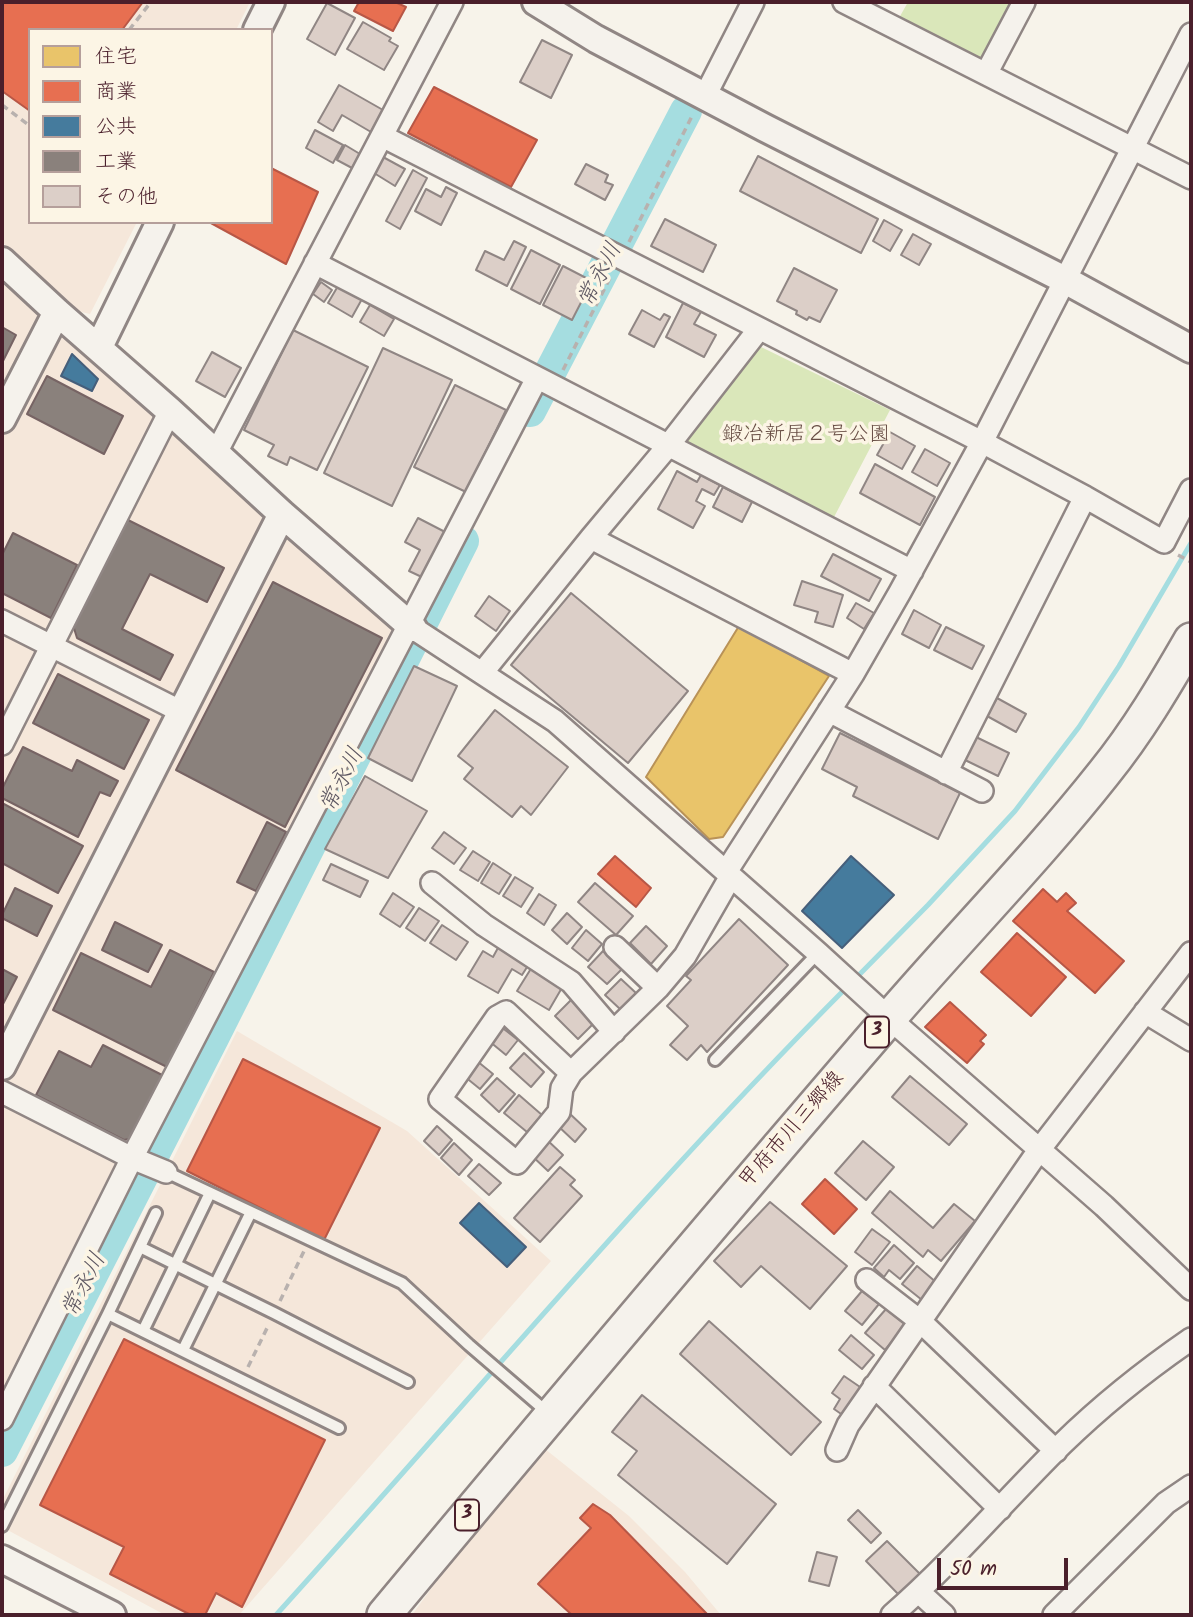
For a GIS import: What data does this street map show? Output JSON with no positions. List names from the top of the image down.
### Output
{
  "streets": {
    "main road": ["3", "甲府市川三郷線"]
  },
  "water": ["常永川"],
  "parks": ["鍛冶新居２号公園"],
  "legend": [
    "住宅",
    "商業",
    "公共",
    "工業",
    "その他"
  ],
  "scale_bar": "50 m"
}
